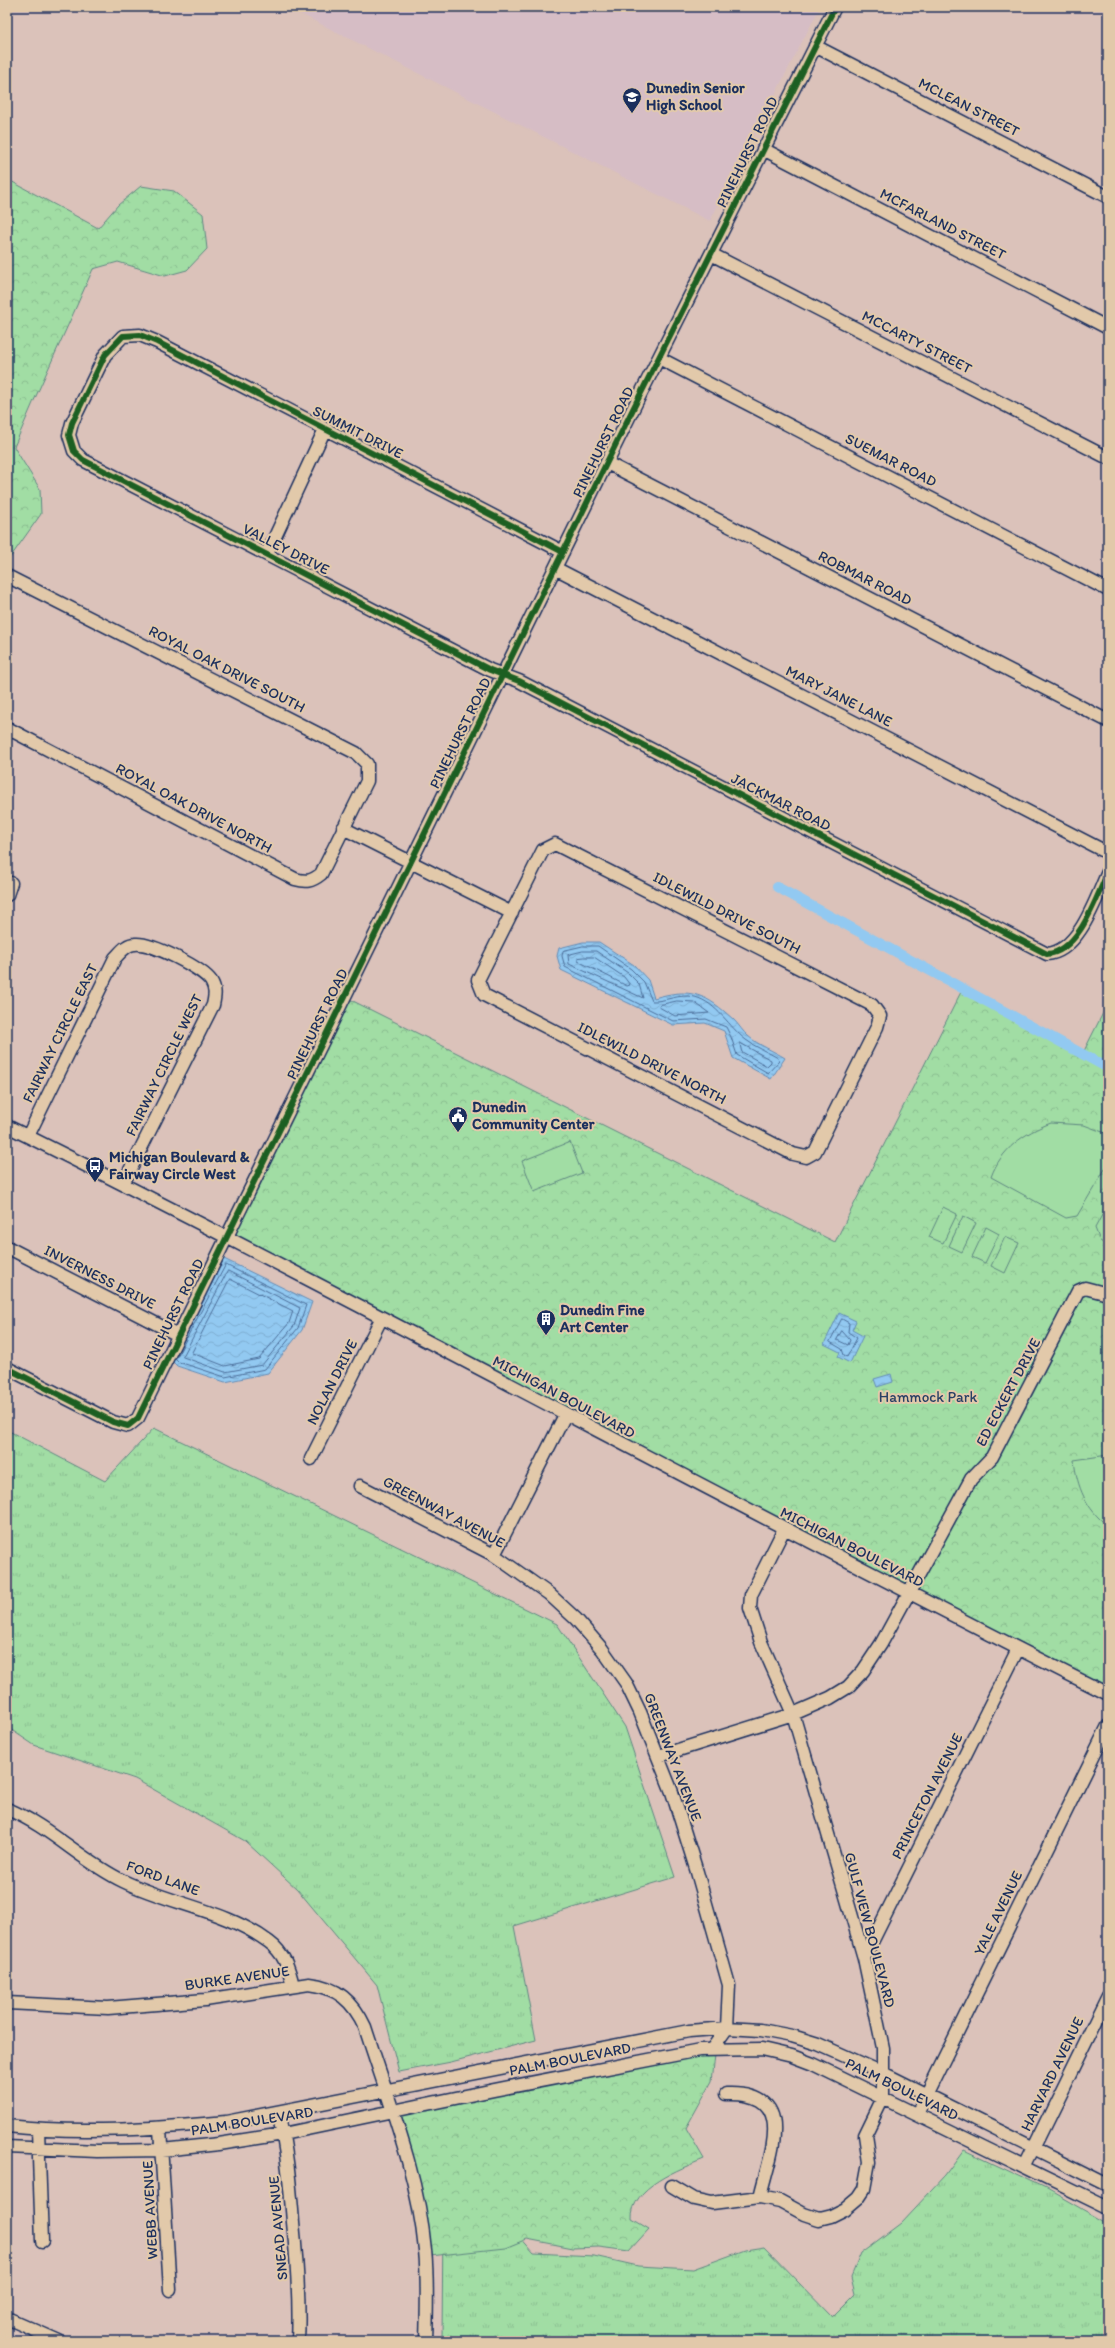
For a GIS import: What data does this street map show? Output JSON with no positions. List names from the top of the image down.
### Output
{
  "streets": {
    "street": [
      "MCLEAN STREET",
      "PINEHURST ROAD",
      "MCFARLAND STREET",
      "MCCARTY STREET",
      "SUMMIT DRIVE",
      "SUEMAR ROAD",
      "VALLEY DRIVE",
      "ROBMAR ROAD",
      "ROYAL OAK DRIVE SOUTH",
      "MARY JANE LANE",
      "JACKMAR ROAD",
      "ROYAL OAK DRIVE NORTH",
      "IDLEWILD DRIVE SOUTH",
      "FAIRWAY CIRCLE EAST",
      "IDLEWILD DRIVE NORTH",
      "FAIRWAY CIRCLE WEST",
      "INVERNESS DRIVE",
      "NOLAN DRIVE",
      "ED ECKERT DRIVE",
      "MICHIGAN BOULEVARD",
      "GREENWAY AVENUE",
      "PRINCETON AVENUE",
      "FORD LANE",
      "YALE AVENUE",
      "GULF VIEW BOULEVARD",
      "BURKE AVENUE",
      "PALM BOULEVARD",
      "HARVARD AVENUE",
      "WEBB AVENUE",
      "SNEAD AVENUE"
    ]
  },
  "crossings": [
    ["MCLEAN STREET", "PINEHURST ROAD"],
    ["PINEHURST ROAD", "MCFARLAND STREET"],
    ["PINEHURST ROAD", "MCCARTY STREET"],
    ["PINEHURST ROAD", "SUMMIT DRIVE"],
    ["PINEHURST ROAD", "SUEMAR ROAD"],
    ["PINEHURST ROAD", "VALLEY DRIVE"],
    ["PINEHURST ROAD", "ROBMAR ROAD"],
    ["PINEHURST ROAD", "MARY JANE LANE"],
    ["PINEHURST ROAD", "JACKMAR ROAD"],
    ["PINEHURST ROAD", "INVERNESS DRIVE"],
    ["PINEHURST ROAD", "MICHIGAN BOULEVARD"],
    ["SUMMIT DRIVE", "VALLEY DRIVE"],
    ["VALLEY DRIVE", "JACKMAR ROAD"],
    ["ROYAL OAK DRIVE SOUTH", "ROYAL OAK DRIVE NORTH"],
    ["IDLEWILD DRIVE SOUTH", "IDLEWILD DRIVE NORTH"],
    ["FAIRWAY CIRCLE EAST", "FAIRWAY CIRCLE WEST"],
    ["FAIRWAY CIRCLE EAST", "MICHIGAN BOULEVARD"],
    ["FAIRWAY CIRCLE WEST", "MICHIGAN BOULEVARD"],
    ["NOLAN DRIVE", "MICHIGAN BOULEVARD"],
    ["ED ECKERT DRIVE", "MICHIGAN BOULEVARD"],
    ["ED ECKERT DRIVE", "GREENWAY AVENUE"],
    ["ED ECKERT DRIVE", "GULF VIEW BOULEVARD"],
    ["MICHIGAN BOULEVARD", "PRINCETON AVENUE"],
    ["MICHIGAN BOULEVARD", "GULF VIEW BOULEVARD"],
    ["GREENWAY AVENUE", "PALM BOULEVARD"],
    ["PRINCETON AVENUE", "GULF VIEW BOULEVARD"],
    ["FORD LANE", "BURKE AVENUE"],
    ["YALE AVENUE", "PALM BOULEVARD"],
    ["GULF VIEW BOULEVARD", "PALM BOULEVARD"],
    ["BURKE AVENUE", "PALM BOULEVARD"],
    ["PALM BOULEVARD", "HARVARD AVENUE"],
    ["PALM BOULEVARD", "WEBB AVENUE"],
    ["PALM BOULEVARD", "SNEAD AVENUE"]
  ],
  "parks": ["Hammock Park"],
  "places": {
    "school or university": ["Dunedin Senior High School"],
    "public building": ["Dunedin Community Center"],
    "bus stop": ["Michigan Boulevard & Fairway Circle West"],
    "building": ["Dunedin Fine Art Center"]
  }
}
